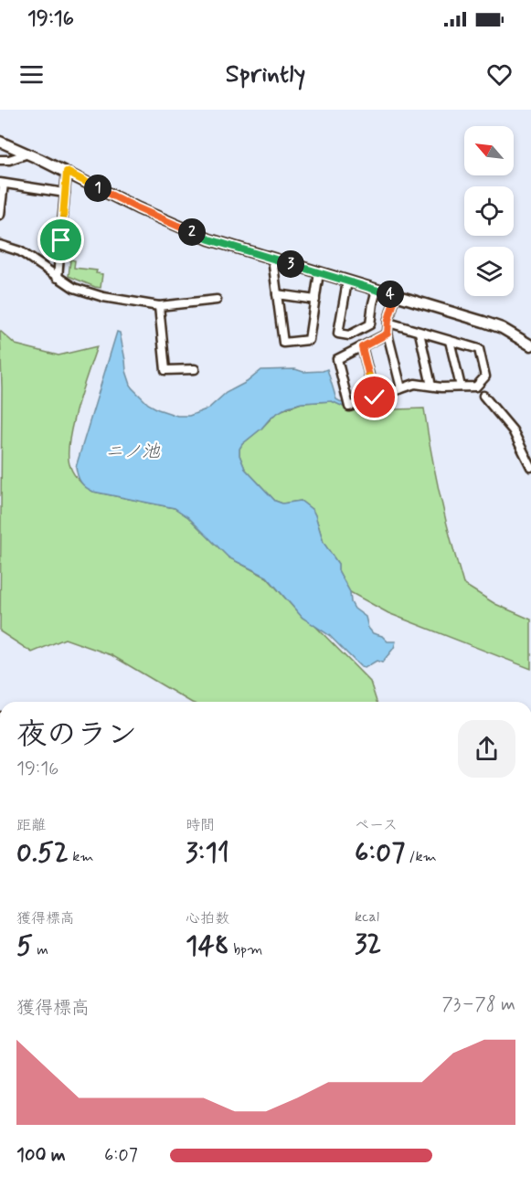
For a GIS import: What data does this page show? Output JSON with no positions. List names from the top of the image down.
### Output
{
  "water": ["ニノ池"],
  "north": "top left",
  "page": {
    "status": "19:16",
    "header": "Sprintly",
    "pins": [
      "1",
      "2",
      "3",
      "4"
    ],
    "heading": ["夜のラン", "19:16"],
    "stats": [
      ["距離", "0.52 km"],
      ["時間", "3:11"],
      ["ペース", "6:07 /km"],
      ["獲得標高", "5 m"],
      ["心拍数", "148 bpm"],
      ["kcal", "32"]
    ],
    "chart": ["獲得標高", "73–78 m"],
    "list": [
      {
        "name": "100 m",
        "note": "6:07"
      }
    ]
  }
}
